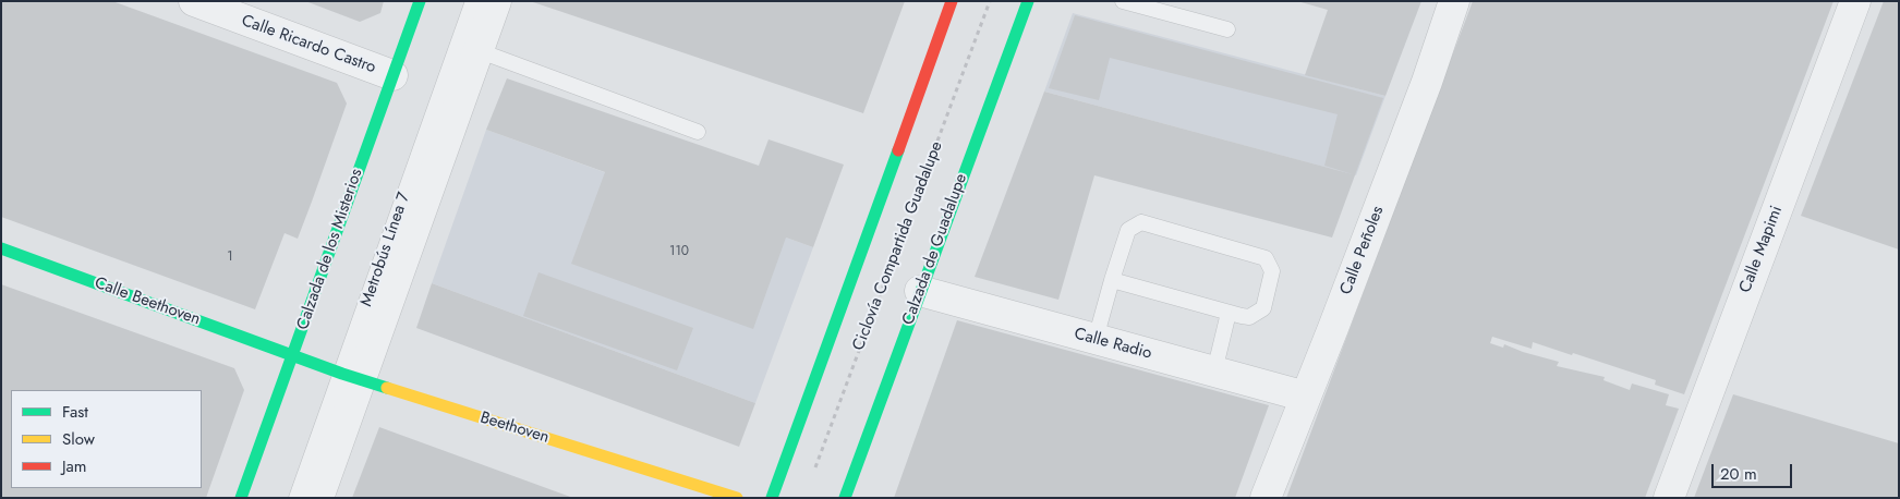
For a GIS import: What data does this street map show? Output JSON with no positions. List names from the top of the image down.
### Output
{
  "streets": {
    "main road": [
      "Calzada de los Misterios",
      "Calzada de Guadalupe",
      "Calle Beethoven",
      "Beethoven"
    ],
    "street": [
      "Calle Ricardo Castro",
      "Calle Mapimi",
      "Calle Peñoles",
      "Calle Radio"
    ],
    "path": ["Ciclovía Compartida Guadalupe"]
  },
  "crossings": [
    ["Calle Ricardo Castro", "Calzada de los Misterios"],
    ["Calzada de los Misterios", "Calle Beethoven"],
    ["Calzada de los Misterios", "Beethoven"],
    ["Calzada de Guadalupe", "Calle Radio"],
    ["Calle Peñoles", "Calle Radio"],
    ["Calle Beethoven", "Beethoven"]
  ],
  "house_numbers": ["110", "1"],
  "legend": ["Fast", "Slow", "Jam"],
  "scale_bar": "20 m"
}
